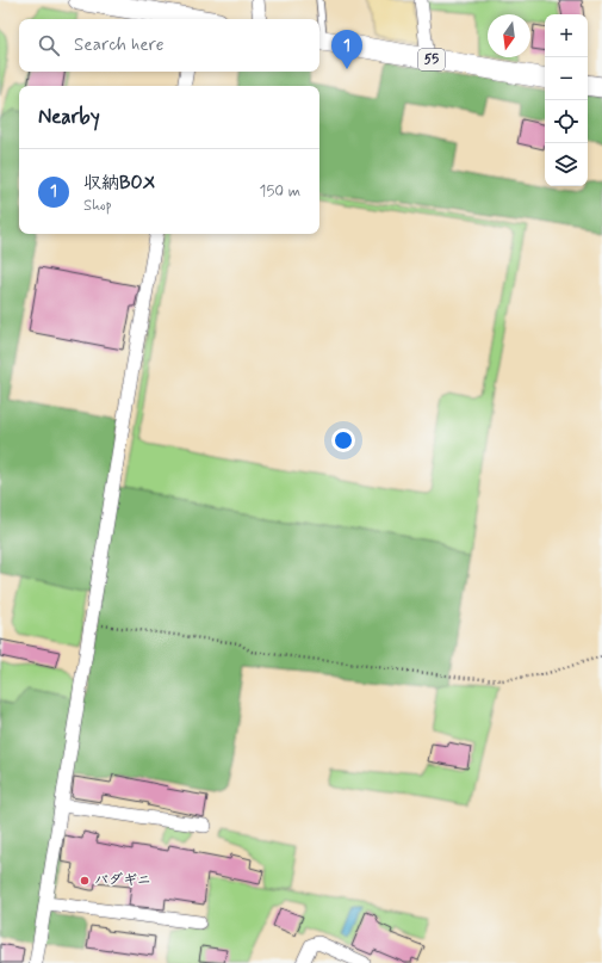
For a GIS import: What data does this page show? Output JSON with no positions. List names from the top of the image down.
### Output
{
  "streets": {
    "main road": ["55"]
  },
  "places": ["バダギニ"],
  "north": "bottom",
  "page": {
    "map_buttons": ["+", "−"],
    "search": "Search here",
    "pins": "1",
    "heading": "Nearby",
    "list": [
      {
        "mark": "1",
        "name": "収納BOX",
        "note": "Shop",
        "value": "150 m"
      }
    ]
  }
}
